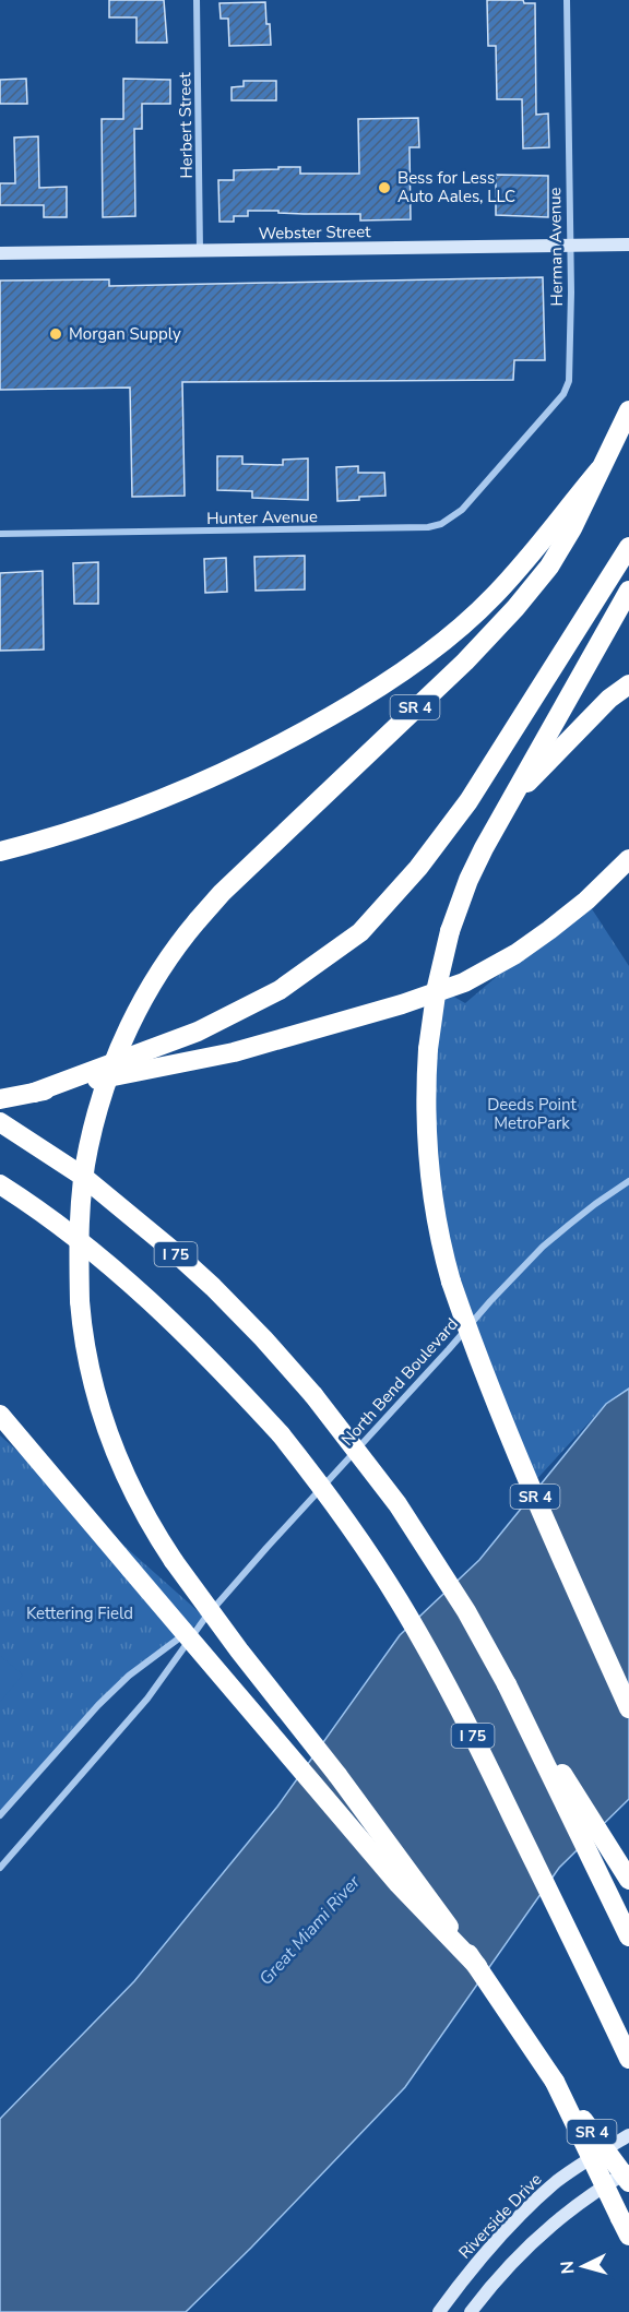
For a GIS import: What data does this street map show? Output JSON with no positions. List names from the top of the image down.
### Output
{
  "streets": {
    "highway": ["SR 4", "I 75"],
    "street": [
      "Herbert Street",
      "Webster Street",
      "Herman Avenue",
      "Hunter Avenue",
      "North Bend Boulevard",
      "Riverside Drive"
    ]
  },
  "crossings": [
    ["Herbert Street", "Webster Street"],
    ["Webster Street", "Herman Avenue"],
    ["Herman Avenue", "Hunter Avenue"]
  ],
  "water": ["Great Miami River"],
  "parks": ["Deeds Point MetroPark", "Kettering Field"],
  "places": ["Bess for Less Auto Aales, LLC", "Morgan Supply"],
  "north": "left"
}
